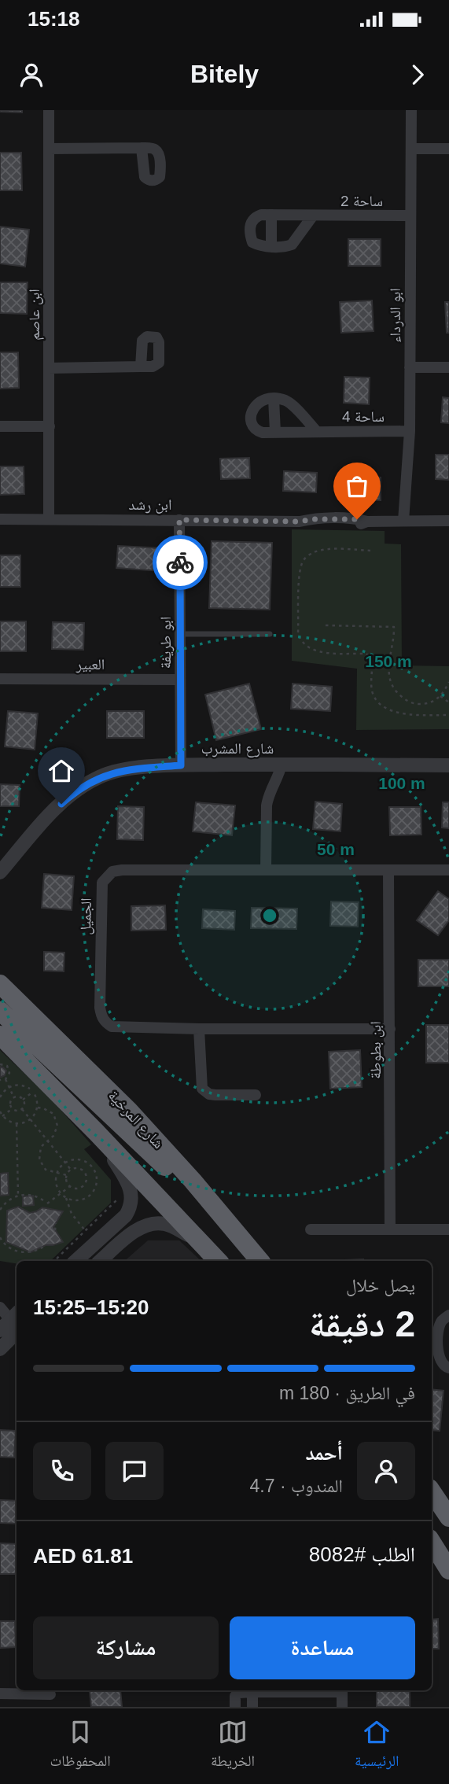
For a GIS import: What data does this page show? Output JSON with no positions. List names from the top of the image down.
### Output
{
  "streets": {
    "highway": ["شارع المرخية"],
    "street": [
      "ساحة 2",
      "ابن عاصم",
      "ابو الدرداء",
      "ساحة 4",
      "ابن رشد",
      "ابو طريفة",
      "العبير",
      "شارع المشرب",
      "الجميل",
      "ابن بطوطة"
    ]
  },
  "crossings": [
    ["ساحة 2", "ابو الدرداء"],
    ["ابن عاصم", "ابن رشد"],
    ["ابو الدرداء", "ساحة 4"],
    ["ابو الدرداء", "ابن رشد"],
    ["ابن رشد", "ابو طريفة"],
    ["ابو طريفة", "العبير"],
    ["ابو طريفة", "شارع المشرب"],
    ["الجميل", "ابن بطوطة"]
  ],
  "page": {
    "status": "15:18",
    "header": "Bitely",
    "heading": ["2 دقيقة", "يصل خلال", "15:20–15:25"],
    "panel": [
      "أحمد",
      "المندوب · 4.7",
      "الطلب #8082",
      "AED 61.81"
    ],
    "bar": "في الطريق · 180 m",
    "buttons": ["مساعدة", "مشاركة"],
    "tabs": ["الرئيسية", "الخريطة", "المحفوظات"]
  },
  "rings": ["150 m", "100 m", "50 m"]
}
